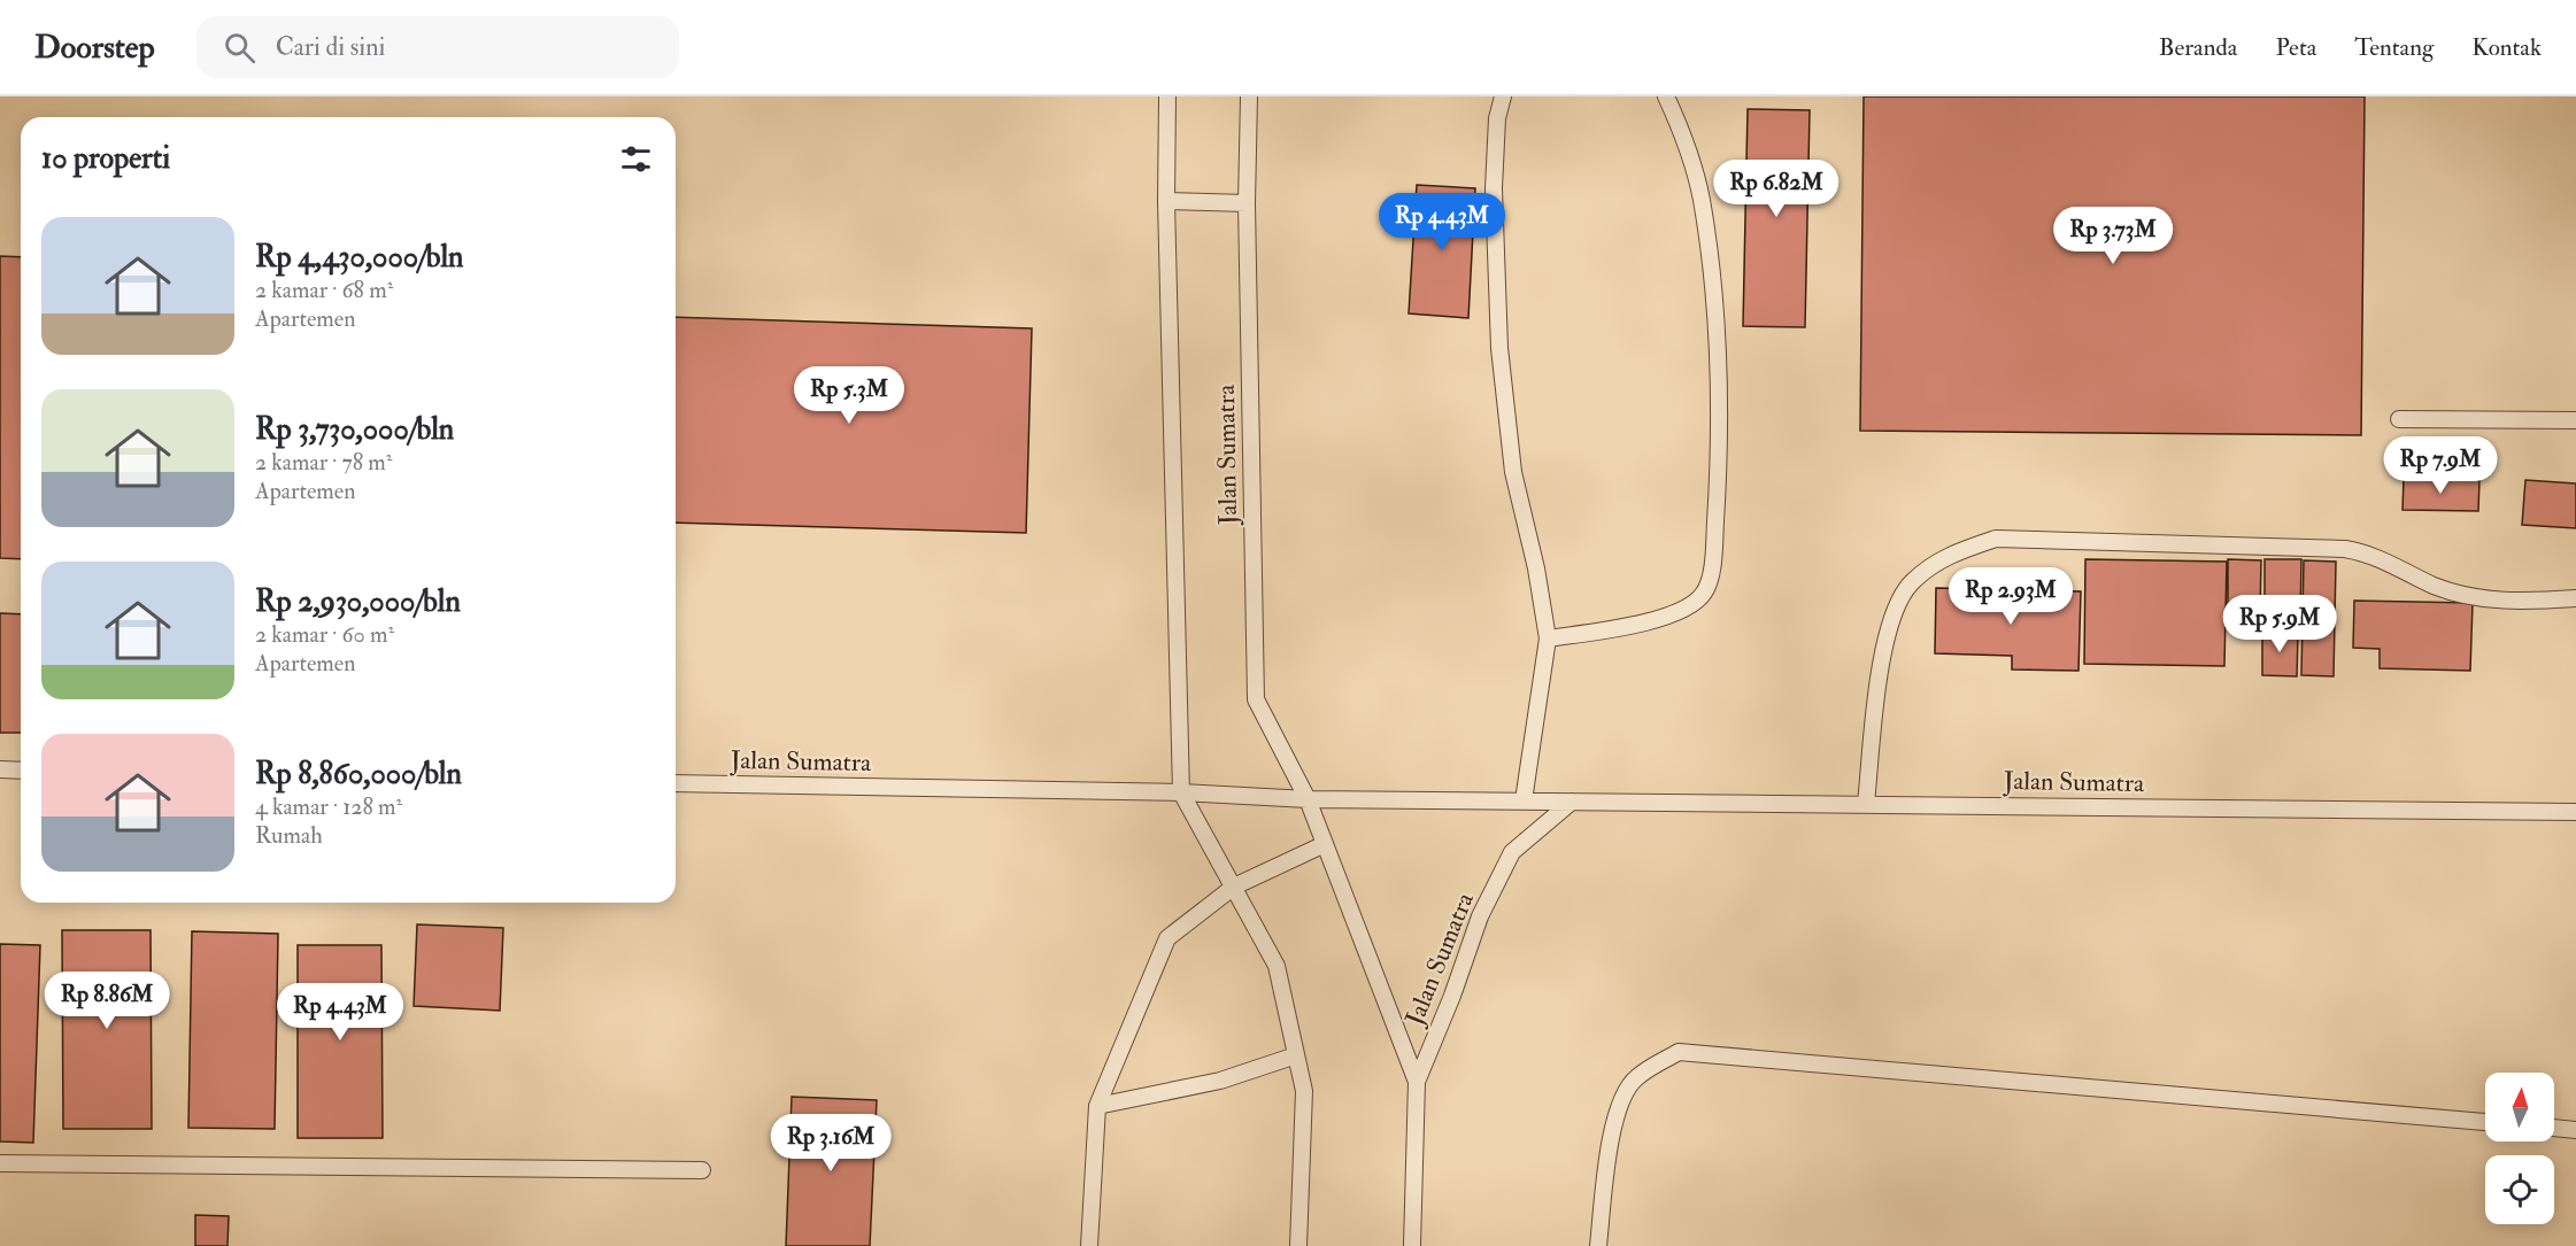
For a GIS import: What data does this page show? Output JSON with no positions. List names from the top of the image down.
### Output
{
  "streets": {
    "lane": ["Jalan Sumatra"]
  },
  "north": "top",
  "page": {
    "header": "Doorstep",
    "search": "Cari di sini",
    "nav": [
      "Beranda",
      "Peta",
      "Tentang",
      "Kontak"
    ],
    "heading": "10 properti",
    "price": [
      "Rp 6.82M",
      "Rp 4.43M",
      "Rp 3.73M",
      "Rp 5.3M",
      "Rp 7.9M",
      "Rp 2.93M",
      "Rp 5.9M",
      "Rp 8.86M",
      "Rp 4.43M",
      "Rp 3.16M"
    ],
    "list": [
      {
        "name": "Rp 4,430,000/bln",
        "note": "2 kamar · 68 m² · Apartemen"
      },
      {
        "name": "Rp 3,730,000/bln",
        "note": "2 kamar · 78 m² · Apartemen"
      },
      {
        "name": "Rp 2,930,000/bln",
        "note": "2 kamar · 60 m² · Apartemen"
      },
      {
        "name": "Rp 8,860,000/bln",
        "note": "4 kamar · 128 m² · Rumah"
      }
    ]
  }
}
